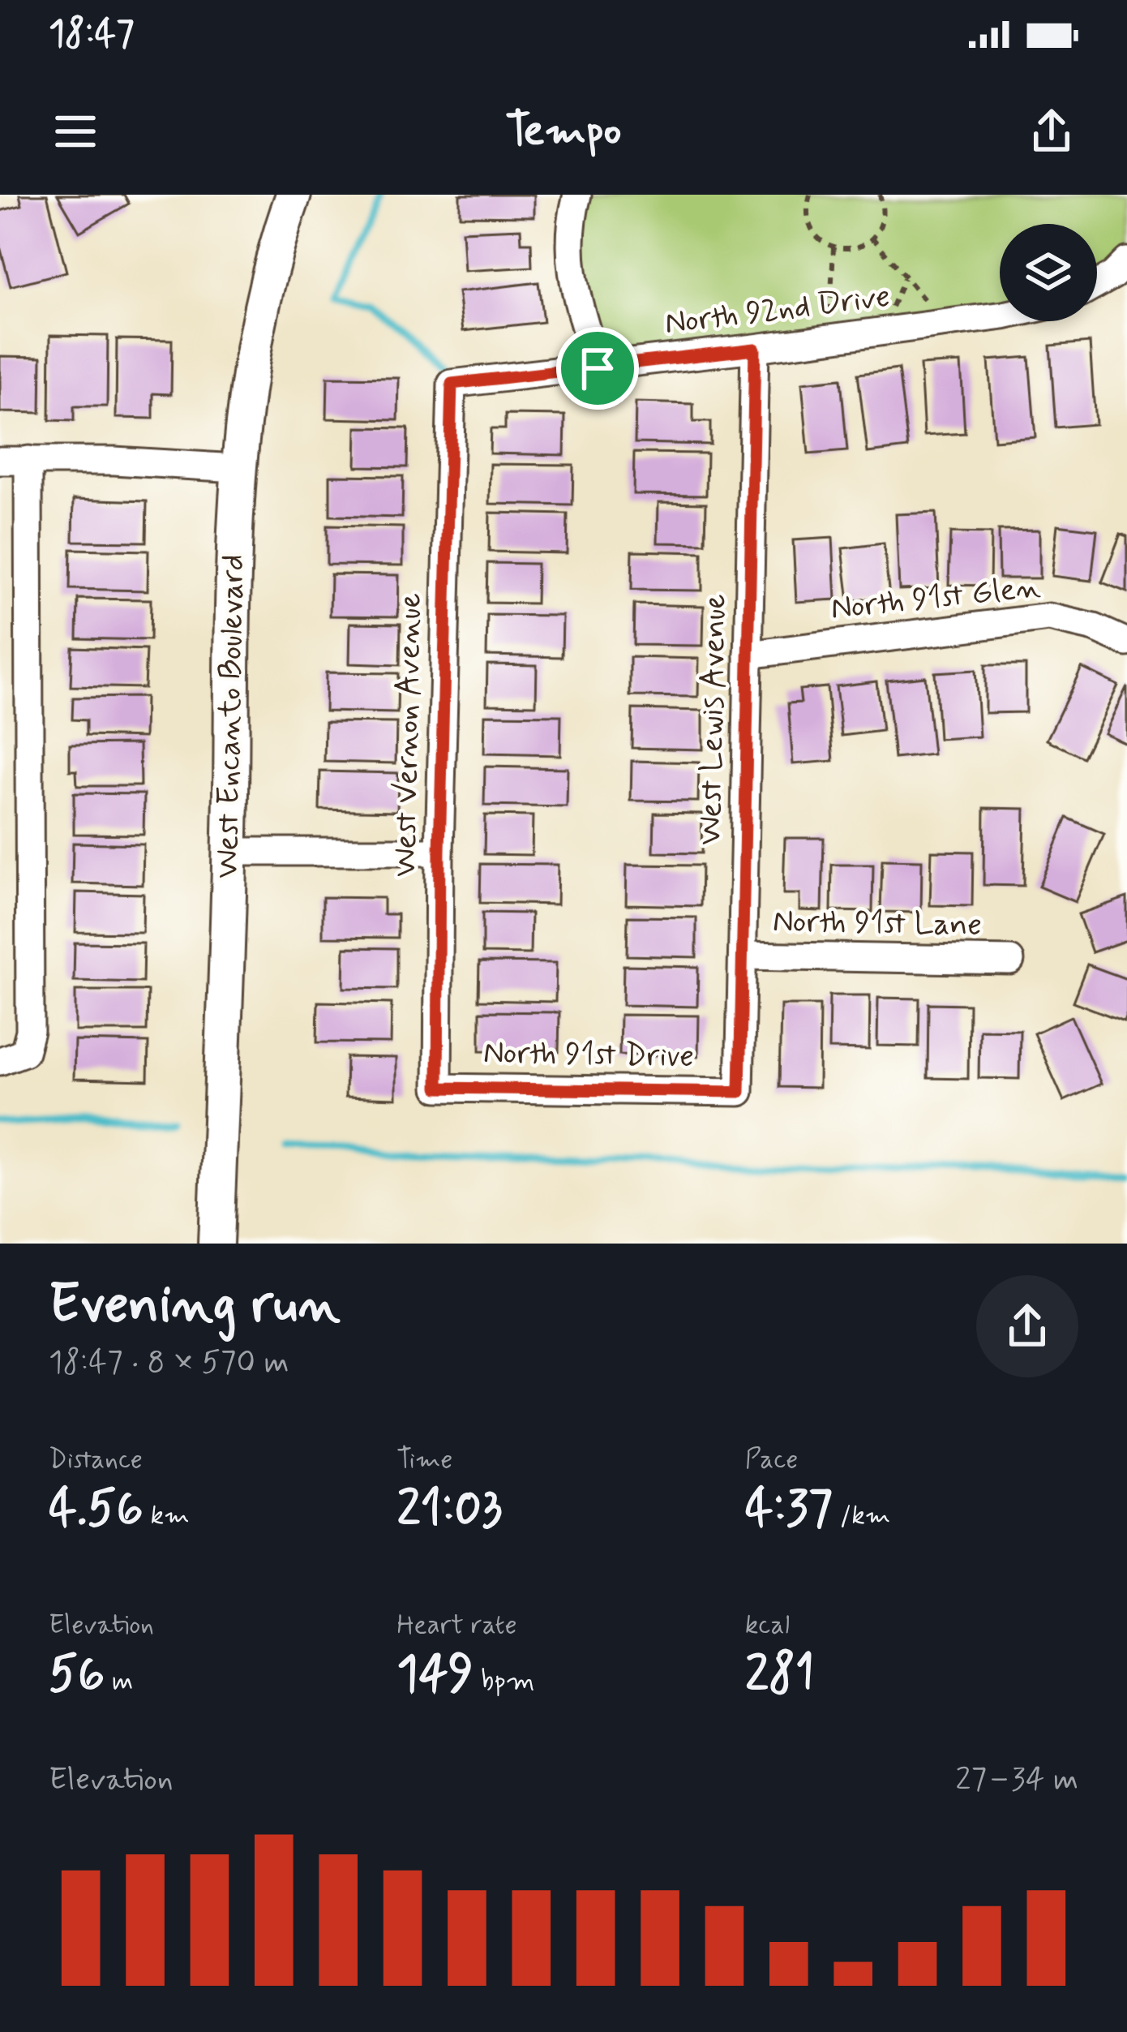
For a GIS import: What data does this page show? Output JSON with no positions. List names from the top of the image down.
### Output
{
  "streets": {
    "street": [
      "North 92nd Drive",
      "North 91st Glen",
      "West Encanto Boulevard",
      "West Lewis Avenue",
      "West Vernon Avenue",
      "North 91st Lane",
      "North 91st Drive"
    ]
  },
  "crossings": [
    ["North 92nd Drive", "West Lewis Avenue"],
    ["North 92nd Drive", "West Vernon Avenue"],
    ["North 91st Glen", "West Lewis Avenue"],
    ["West Lewis Avenue", "North 91st Lane"],
    ["West Lewis Avenue", "North 91st Drive"],
    ["West Vernon Avenue", "North 91st Drive"]
  ],
  "page": {
    "status": "18:47",
    "header": "Tempo",
    "heading": ["Evening run", "18:47 · 8 × 570 m"],
    "stats": [
      ["Distance", "4.56 km"],
      ["Time", "21:03"],
      ["Pace", "4:37 /km"],
      ["Elevation", "56 m"],
      ["Heart rate", "149 bpm"],
      ["kcal", "281"]
    ],
    "chart": ["Elevation", "27–34 m"]
  }
}
